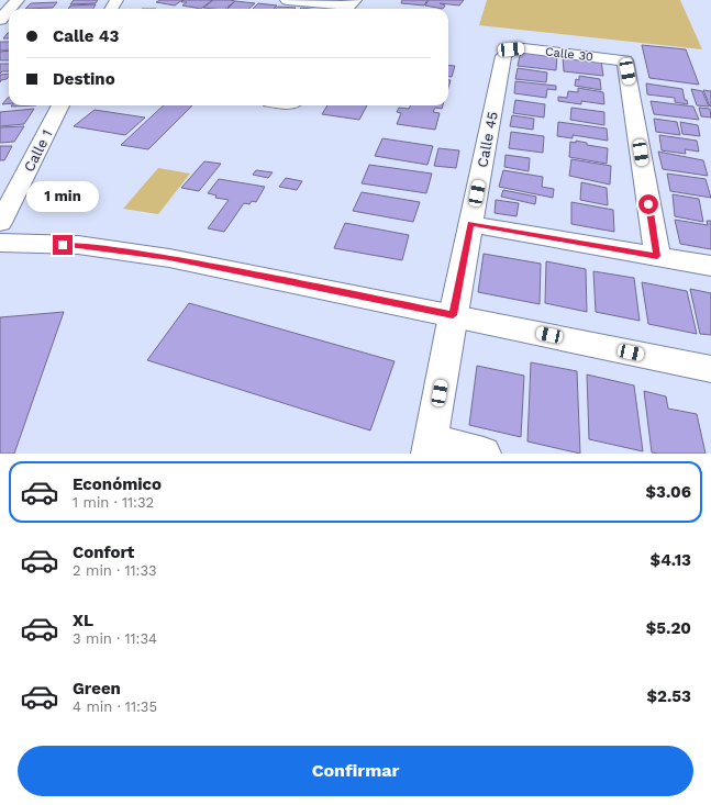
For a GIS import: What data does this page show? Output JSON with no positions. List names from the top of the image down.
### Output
{
  "streets": {
    "street": ["Calle 30", "Calle 45", "Calle 1"]
  },
  "crossings": [
    ["Calle 30", "Calle 45"]
  ],
  "page": {
    "banner": ["Calle 43", "Destino"],
    "bubble": "1 min",
    "list": [
      {
        "name": "Económico",
        "note": "1 min · 11:32",
        "value": "$3.06"
      },
      {
        "name": "Confort",
        "note": "2 min · 11:33",
        "value": "$4.13"
      },
      {
        "name": "XL",
        "note": "3 min · 11:34",
        "value": "$5.20"
      },
      {
        "name": "Green",
        "note": "4 min · 11:35",
        "value": "$2.53"
      }
    ],
    "buttons": "Confirmar"
  }
}
